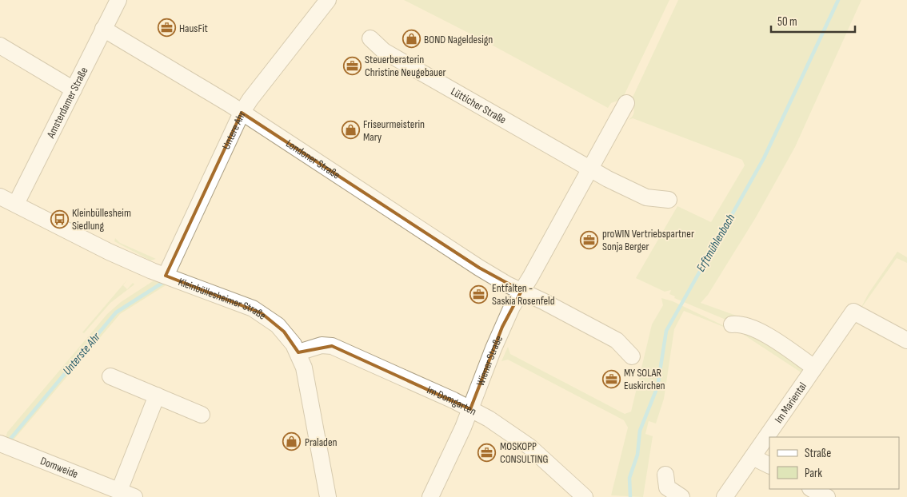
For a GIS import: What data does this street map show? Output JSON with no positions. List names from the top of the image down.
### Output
{
  "streets": {
    "street": [
      "Amsterdamer Straße",
      "Lütticher Straße",
      "Untere Ahr",
      "Londoner Straße",
      "Kleinbüllesheimer Straße",
      "Wiener Straße",
      "Im Domgarten",
      "Im Mariental",
      "Domweide"
    ]
  },
  "crossings": [
    ["Amsterdamer Straße", "Londoner Straße"],
    ["Amsterdamer Straße", "Kleinbüllesheimer Straße"],
    ["Lütticher Straße", "Wiener Straße"],
    ["Untere Ahr", "Londoner Straße"],
    ["Untere Ahr", "Kleinbüllesheimer Straße"],
    ["Londoner Straße", "Wiener Straße"],
    ["Kleinbüllesheimer Straße", "Im Domgarten"],
    ["Wiener Straße", "Im Domgarten"]
  ],
  "water": ["Erftmühlenbach", "Unterste Ahr"],
  "places": {
    "office": [
      "HausFit",
      "Steuerberaterin Christine Neugebauer",
      "proWIN Vertriebspartner Sonja Berger",
      "Entfalten - Saskia Rosenfeld",
      "MY SOLAR Euskirchen",
      "MOSKOPP CONSULTING"
    ],
    "shop": ["BOND Nageldesign", "Friseurmeisterin Mary", "Praladen"],
    "bus stop": ["Kleinbüllesheim Siedlung"]
  },
  "legend": ["Straße", "Park"],
  "scale_bar": "50 m"
}
